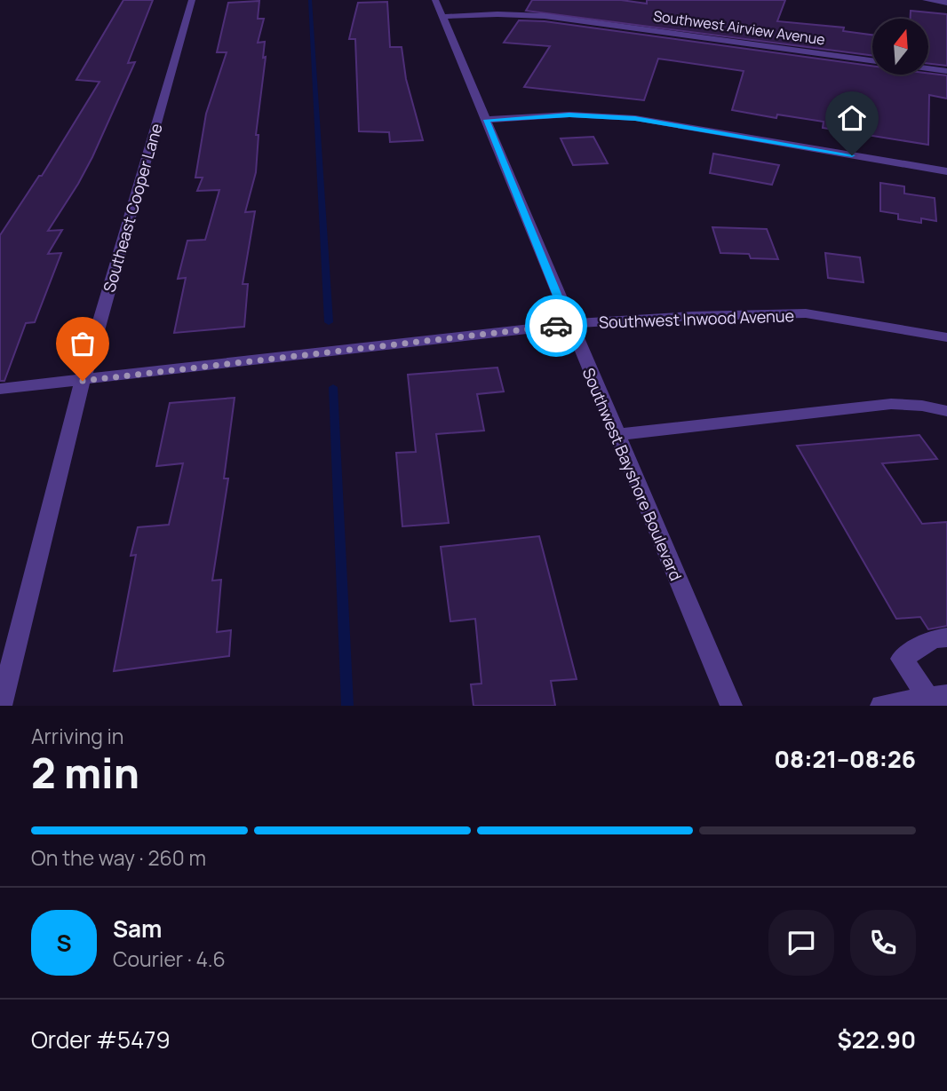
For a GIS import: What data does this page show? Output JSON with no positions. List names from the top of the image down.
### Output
{
  "streets": {
    "street": [
      "Southwest Airview Avenue",
      "Southeast Cooper Lane",
      "Southwest Inwood Avenue",
      "Southwest Bayshore Boulevard"
    ]
  },
  "crossings": [
    ["Southwest Airview Avenue", "Southwest Bayshore Boulevard"],
    ["Southeast Cooper Lane", "Southwest Inwood Avenue"],
    ["Southwest Inwood Avenue", "Southwest Bayshore Boulevard"]
  ],
  "north": "top",
  "page": {
    "heading": ["2 min", "Arriving in", "08:21–08:26"],
    "panel": [
      "Sam",
      "Courier · 4.6",
      "Order #5479",
      "$22.90"
    ],
    "bar": "On the way · 260 m",
    "round": "S"
  }
}
